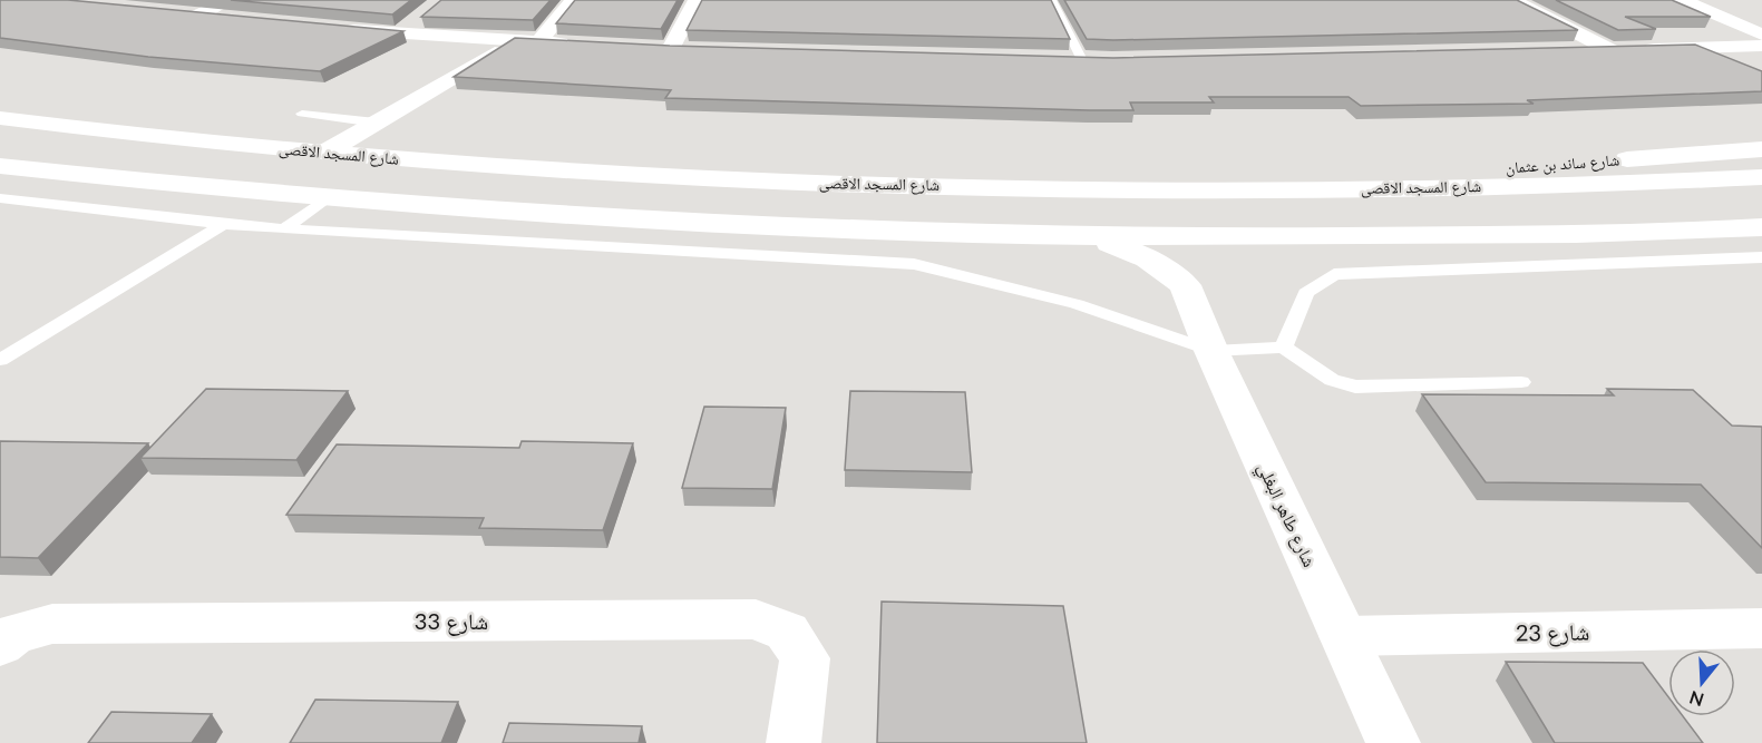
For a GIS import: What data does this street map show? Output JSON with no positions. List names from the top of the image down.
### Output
{
  "streets": {
    "main road": [
      "شارع المسجد الاقصى",
      "شارع ساند بن عثمان",
      "شارع طاهر البغلي",
      "شارع 33",
      "شارع 23"
    ]
  },
  "crossings": [
    ["شارع المسجد الاقصى", "شارع ساند بن عثمان"],
    ["شارع طاهر البغلي", "شارع 23"]
  ],
  "north": "bottom"
}
